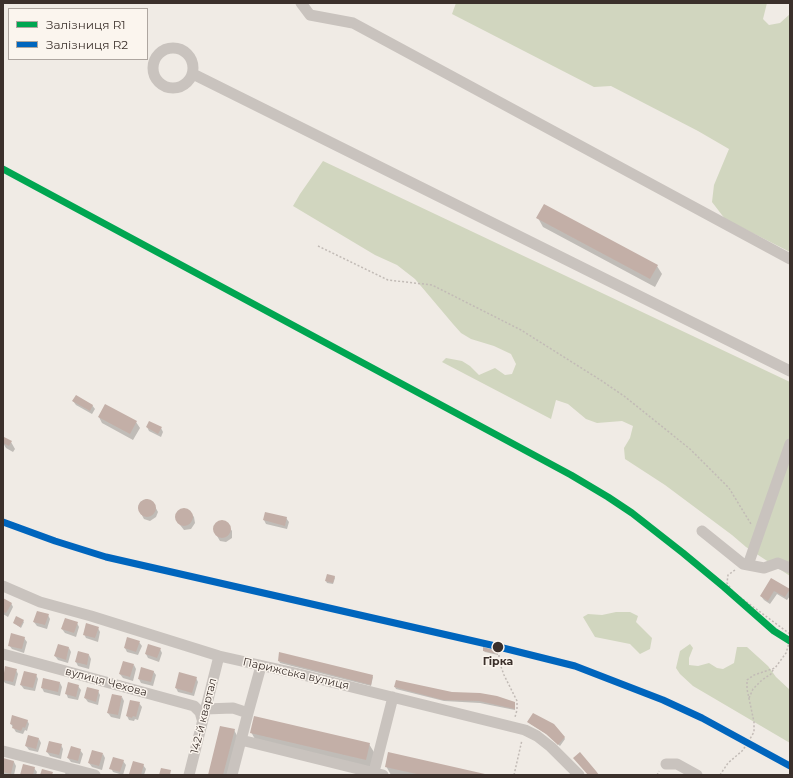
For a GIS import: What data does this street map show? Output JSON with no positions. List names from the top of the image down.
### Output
{
  "streets": {
    "street": ["Парижська вулиця", "вулиця Чехова", "142-й квартал"]
  },
  "crossings": [
    ["Парижська вулиця", "142-й квартал"],
    ["вулиця Чехова", "142-й квартал"]
  ],
  "places": ["Гірка"],
  "lines": ["rail line R1", "rail line R2"],
  "legend": ["Залізниця R1", "Залізниця R2"]
}
